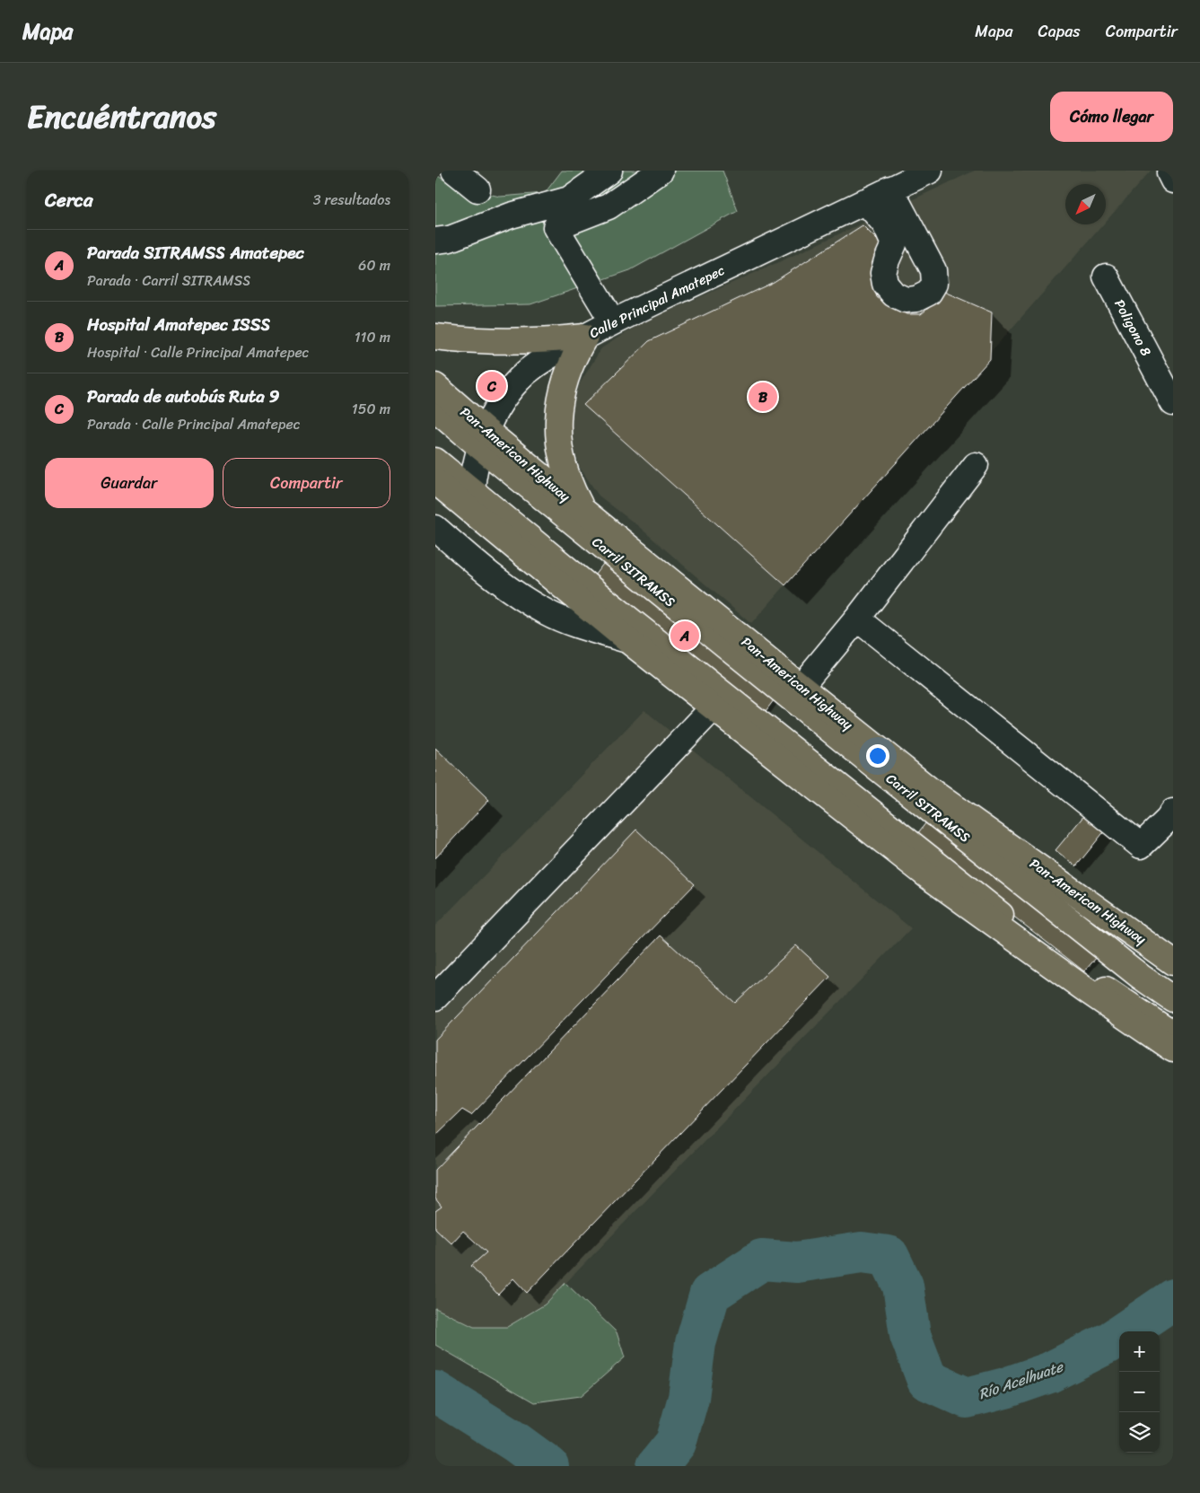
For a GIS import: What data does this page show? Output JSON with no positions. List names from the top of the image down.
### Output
{
  "streets": {
    "main road": ["Pan-American Highway", "Carril SITRAMSS"],
    "street": ["Calle Principal Amatepec", "Poligono 8"]
  },
  "crossings": [
    ["Calle Principal Amatepec", "Pan-American Highway"],
    ["Calle Principal Amatepec", "Carril SITRAMSS"],
    ["Pan-American Highway", "Carril SITRAMSS"]
  ],
  "water": ["Río Acelhuate"],
  "north": "bottom left",
  "page": {
    "header": "Mapa",
    "nav": ["Mapa", "Capas", "Compartir"],
    "title": "Encuéntranos",
    "buttons": [
      "Cómo llegar",
      ["Guardar", "Compartir"]
    ],
    "heading": ["Cerca", "3 resultados"],
    "list": [
      {
        "mark": "A",
        "name": "Parada SITRAMSS Amatepec",
        "note": "Parada · Carril SITRAMSS",
        "value": "60 m"
      },
      {
        "mark": "B",
        "name": "Hospital Amatepec ISSS",
        "note": "Hospital · Calle Principal Amatepec",
        "value": "110 m"
      },
      {
        "mark": "C",
        "name": "Parada de autobús Ruta 9",
        "note": "Parada · Calle Principal Amatepec",
        "value": "150 m"
      }
    ],
    "pins": ["C", "B", "A"],
    "map_buttons": ["+", "−"]
  }
}
